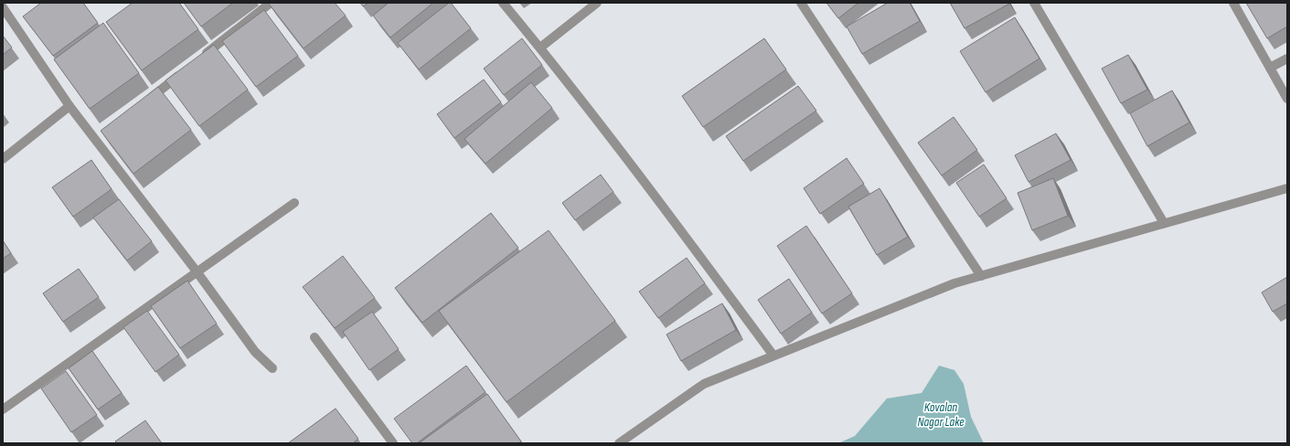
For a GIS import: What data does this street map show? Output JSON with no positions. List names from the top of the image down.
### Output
{
  "water": ["Kovalan Nagar Lake"]
}
